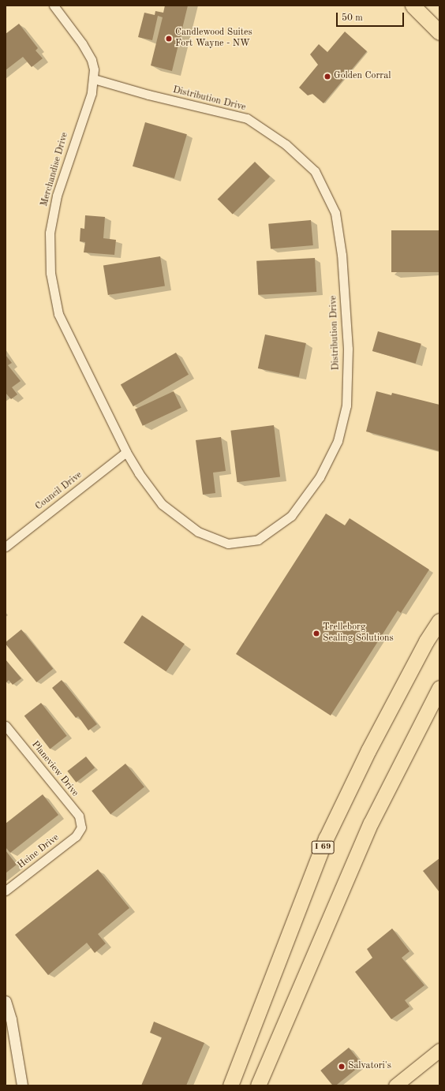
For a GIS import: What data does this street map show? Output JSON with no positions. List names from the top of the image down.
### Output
{
  "streets": {
    "highway": ["I 69"],
    "street": [
      "Distribution Drive",
      "Merchandise Drive",
      "Council Drive",
      "Planeview Drive",
      "Heine Drive"
    ]
  },
  "crossings": [
    ["Distribution Drive", "Merchandise Drive"],
    ["Distribution Drive", "Council Drive"],
    ["Merchandise Drive", "Council Drive"],
    ["Planeview Drive", "Heine Drive"]
  ],
  "places": [
    "Candlewood Suites Fort Wayne - NW",
    "Golden Corral",
    "Trelleborg Sealing Solutions",
    "Salvatori's"
  ],
  "scale_bar": "50 m"
}
